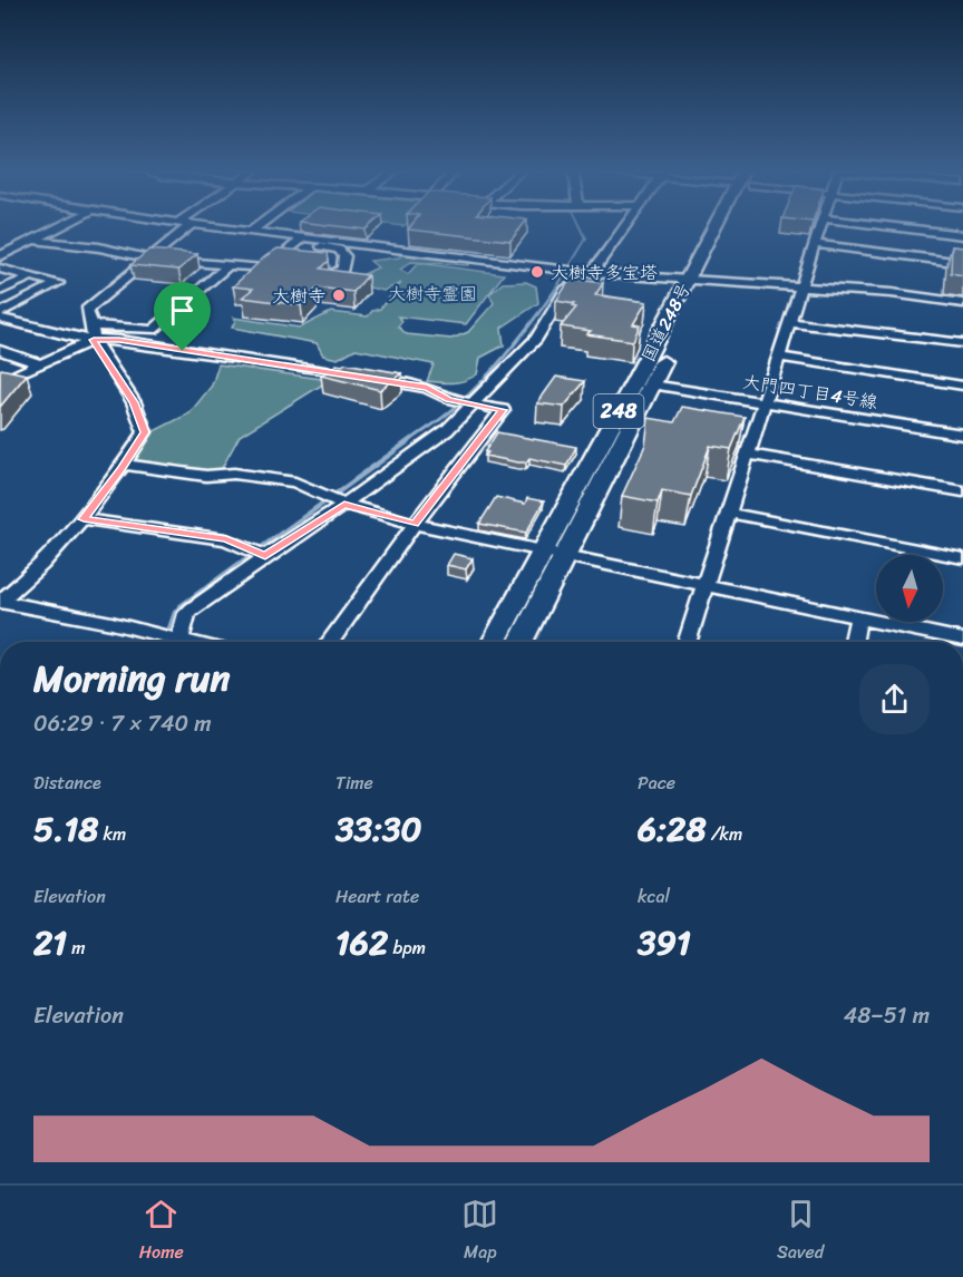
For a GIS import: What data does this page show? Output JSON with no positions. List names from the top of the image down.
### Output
{
  "streets": {
    "highway": ["国道248号", "248"],
    "street": ["大門四丁目4号線"]
  },
  "crossings": [
    ["国道248号", "大門四丁目4号線"]
  ],
  "parks": ["大樹寺霊園"],
  "places": ["大樹寺多宝塔", "大樹寺"],
  "north": "bottom",
  "page": {
    "heading": ["Morning run", "06:29 · 7 × 740 m"],
    "stats": [
      ["Distance", "5.18 km"],
      ["Time", "33:30"],
      ["Pace", "6:28 /km"],
      ["Elevation", "21 m"],
      ["Heart rate", "162 bpm"],
      ["kcal", "391"]
    ],
    "chart": ["Elevation", "48–51 m"],
    "tabs": ["Home", "Map", "Saved"]
  }
}
